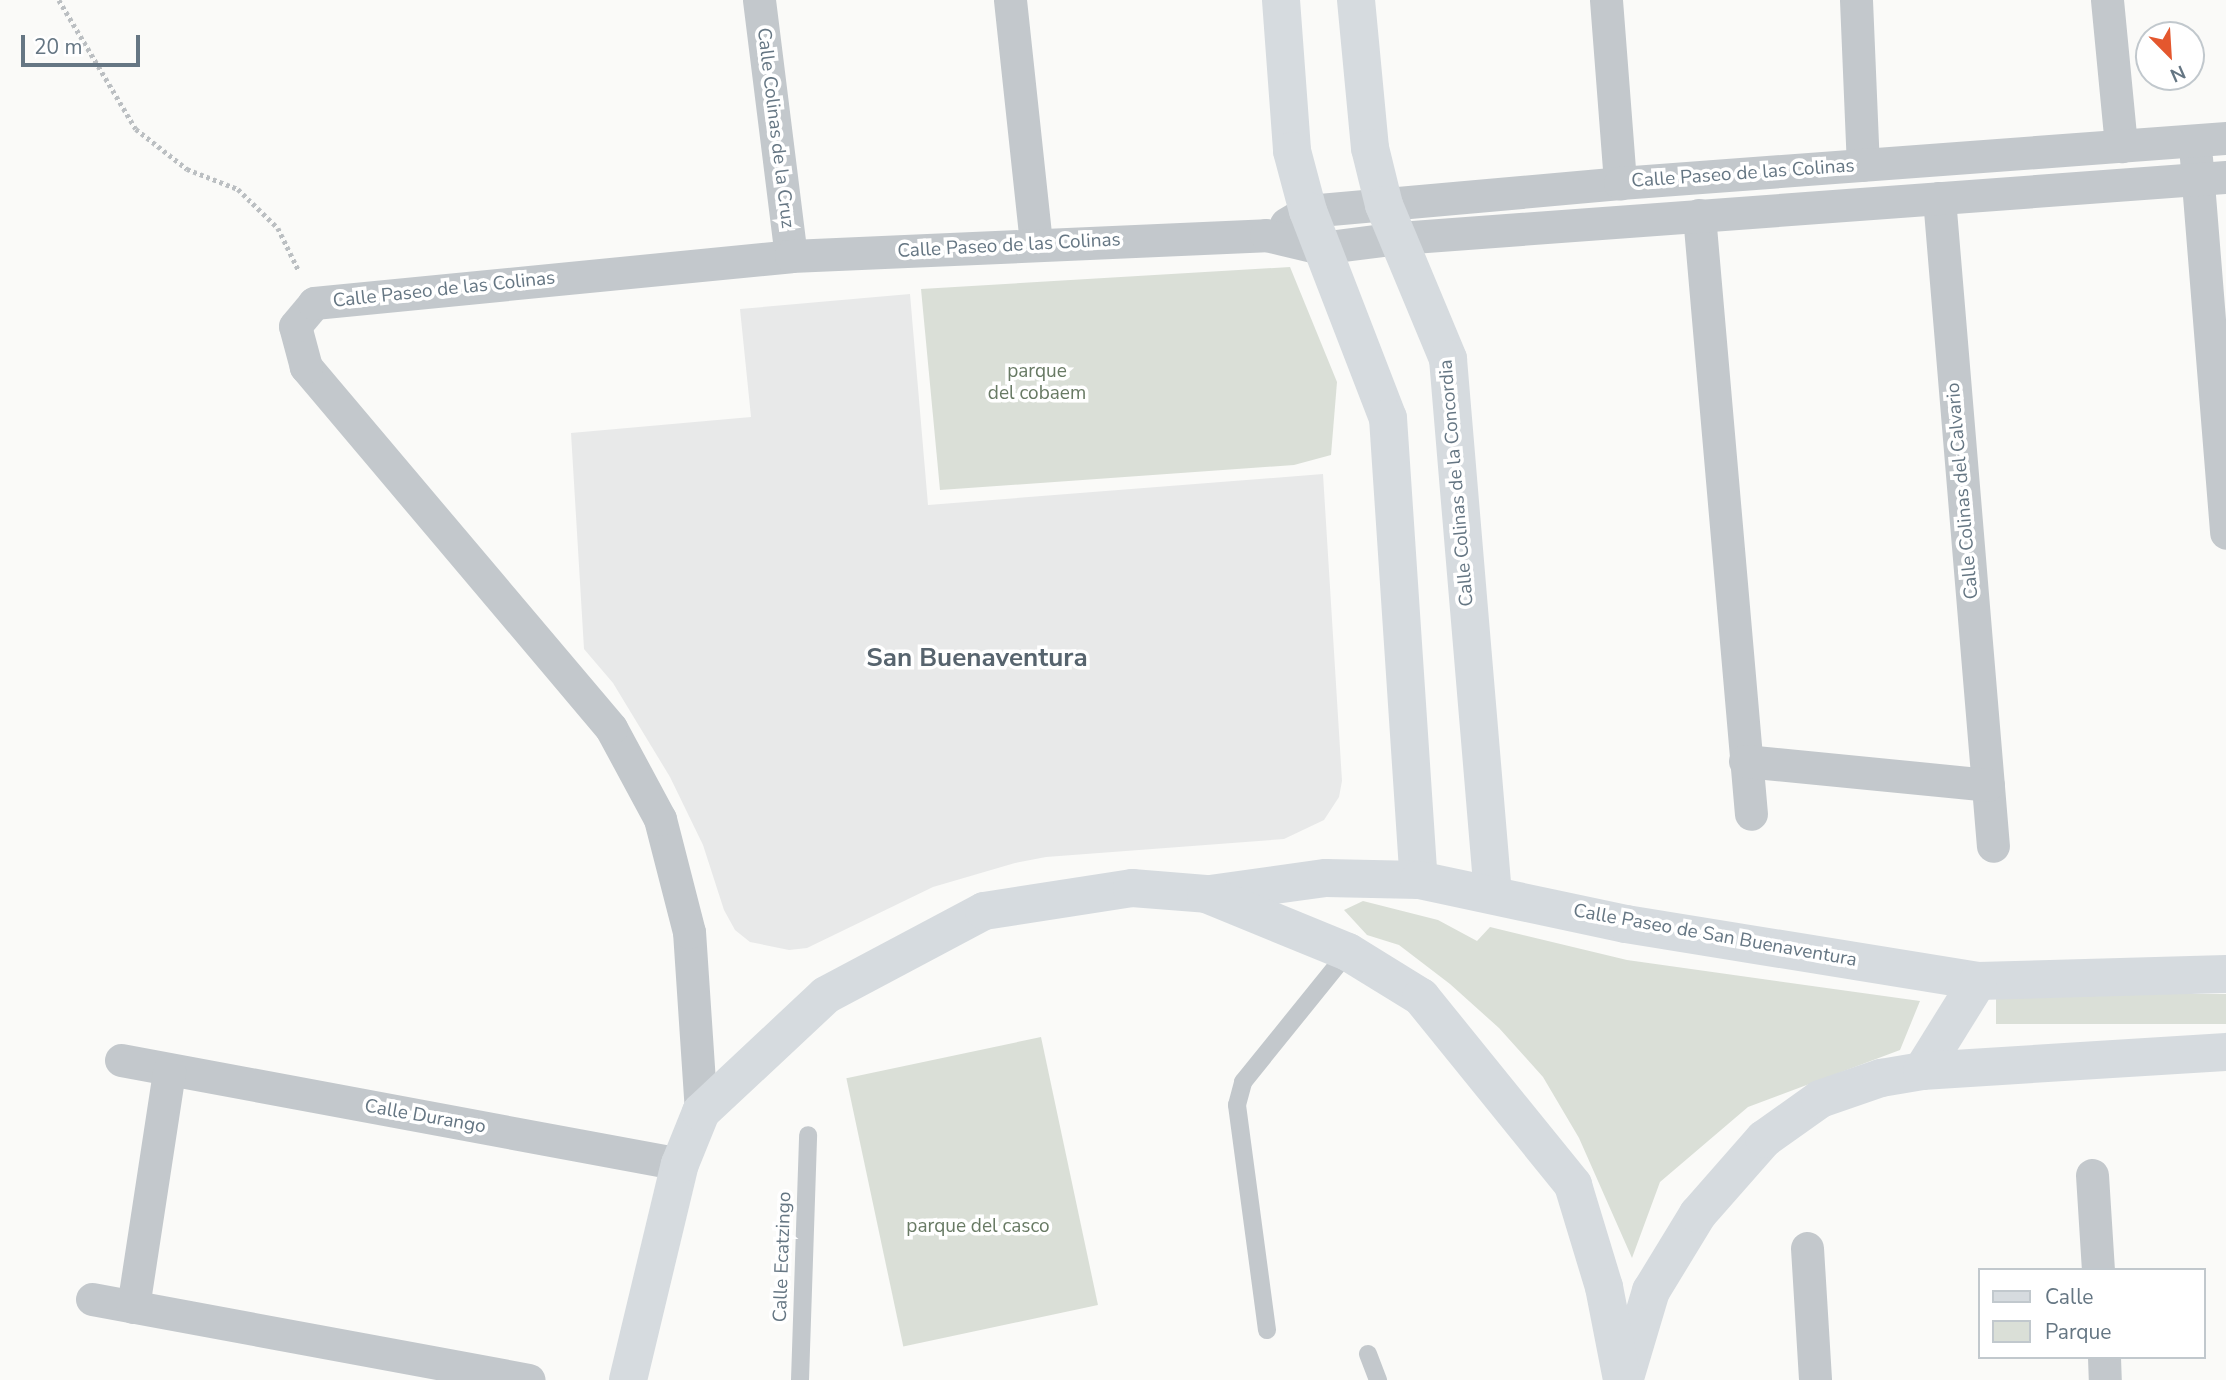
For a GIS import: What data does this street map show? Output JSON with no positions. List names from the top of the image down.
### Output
{
  "streets": {
    "main road": ["Calle Colinas de la Concordia", "Calle Paseo de San Buenaventura"],
    "street": [
      "Calle Colinas de la Cruz",
      "Calle Paseo de las Colinas",
      "Calle Colinas del Calvario",
      "Calle Durango"
    ],
    "lane": ["Calle Ecatzingo"]
  },
  "crossings": [
    ["Calle Colinas de la Cruz", "Calle Paseo de las Colinas"],
    ["Calle Paseo de las Colinas", "Calle Colinas de la Concordia"],
    ["Calle Paseo de las Colinas", "Calle Colinas del Calvario"],
    ["Calle Paseo de las Colinas", "Calle Paseo de San Buenaventura"],
    ["Calle Colinas de la Concordia", "Calle Paseo de San Buenaventura"],
    ["Calle Paseo de San Buenaventura", "Calle Durango"]
  ],
  "districts": ["San Buenaventura"],
  "parks": ["parque del cobaem", "parque del casco"],
  "legend": ["Calle", "Parque"],
  "scale_bar": "20 m",
  "north": "bottom right"
}
